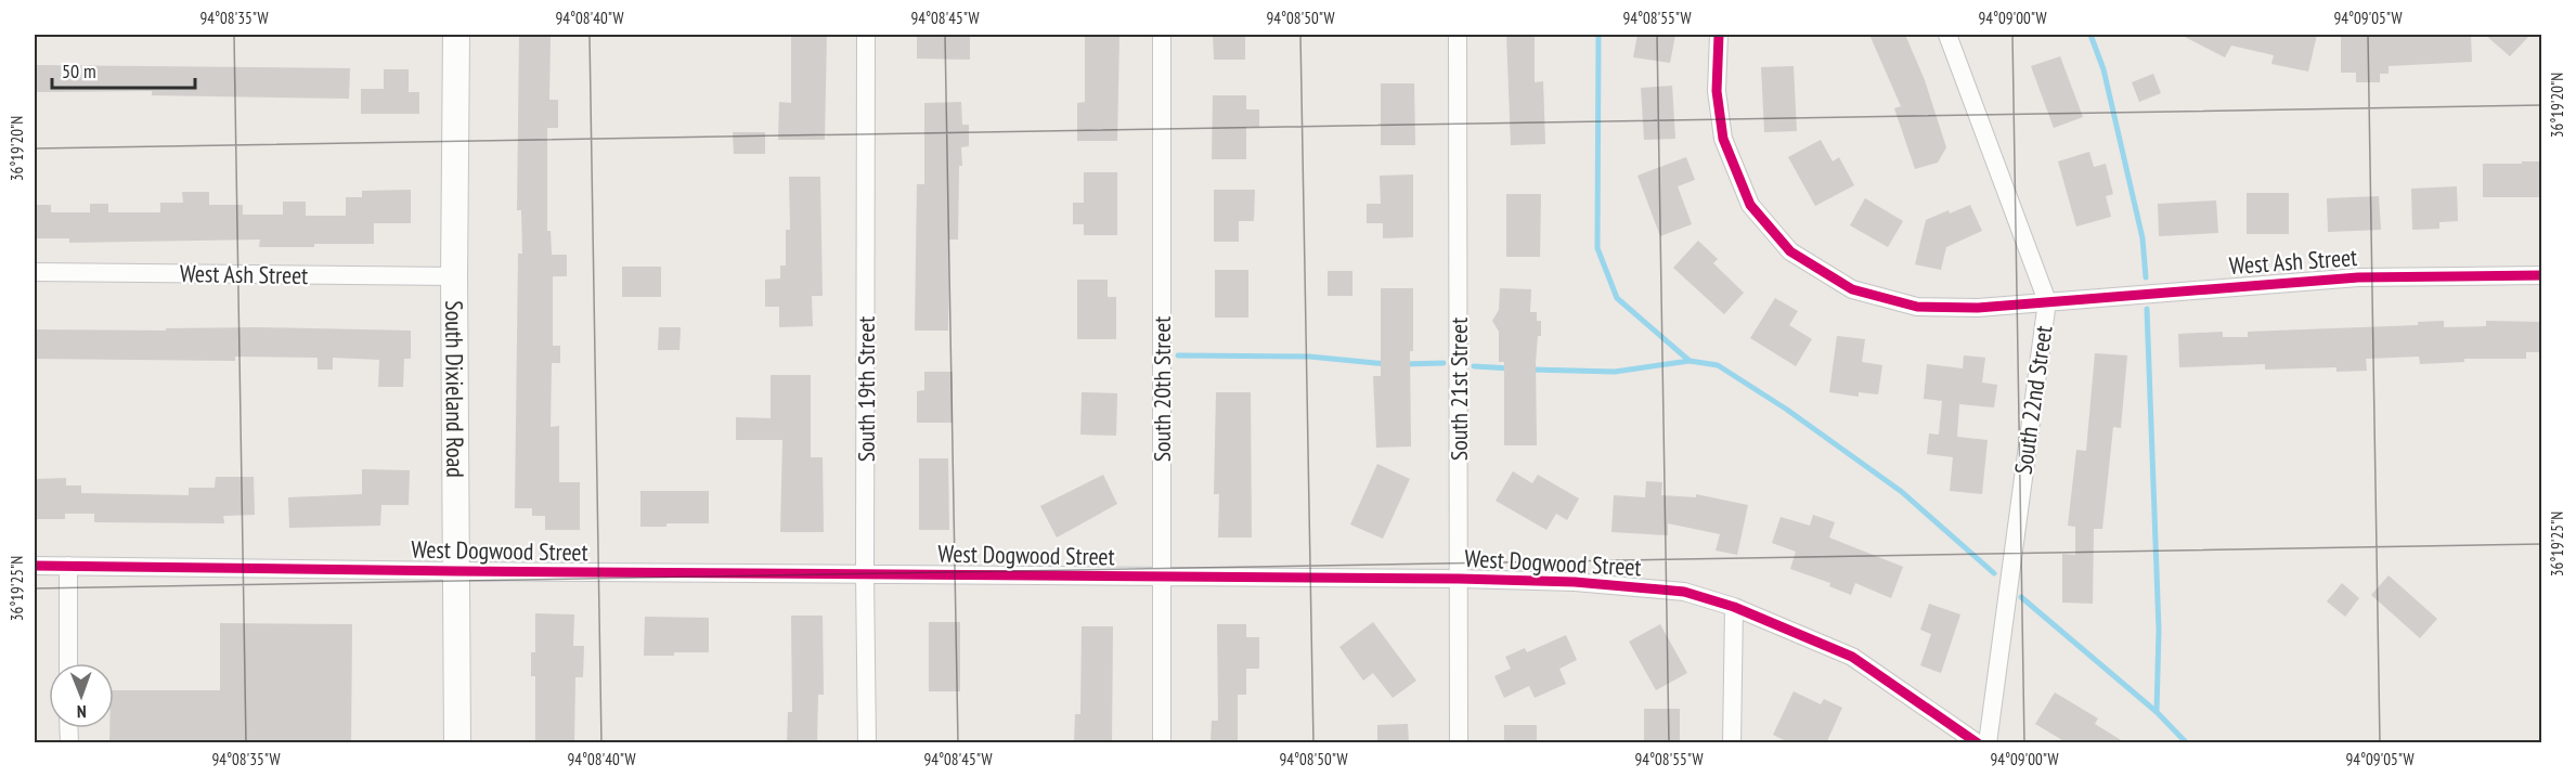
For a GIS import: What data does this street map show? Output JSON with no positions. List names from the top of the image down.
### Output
{
  "streets": {
    "main road": ["South Dixieland Road"],
    "street": [
      "West Ash Street",
      "South 19th Street",
      "South 20th Street",
      "South 21st Street",
      "South 22nd Street",
      "West Dogwood Street"
    ]
  },
  "crossings": [
    ["West Ash Street", "South Dixieland Road"],
    ["West Ash Street", "South 22nd Street"],
    ["South Dixieland Road", "West Dogwood Street"],
    ["South 19th Street", "West Dogwood Street"],
    ["South 20th Street", "West Dogwood Street"],
    ["South 21st Street", "West Dogwood Street"]
  ],
  "scale_bar": "50 m",
  "north": "bottom",
  "coordinates": [
    "94°08'35\"W",
    "94°08'40\"W",
    "94°08'45\"W",
    "94°08'50\"W",
    "94°08'55\"W",
    "94°09'00\"W",
    "94°09'05\"W",
    "36°19'20\"N",
    "36°19'25\"N"
  ]
}
